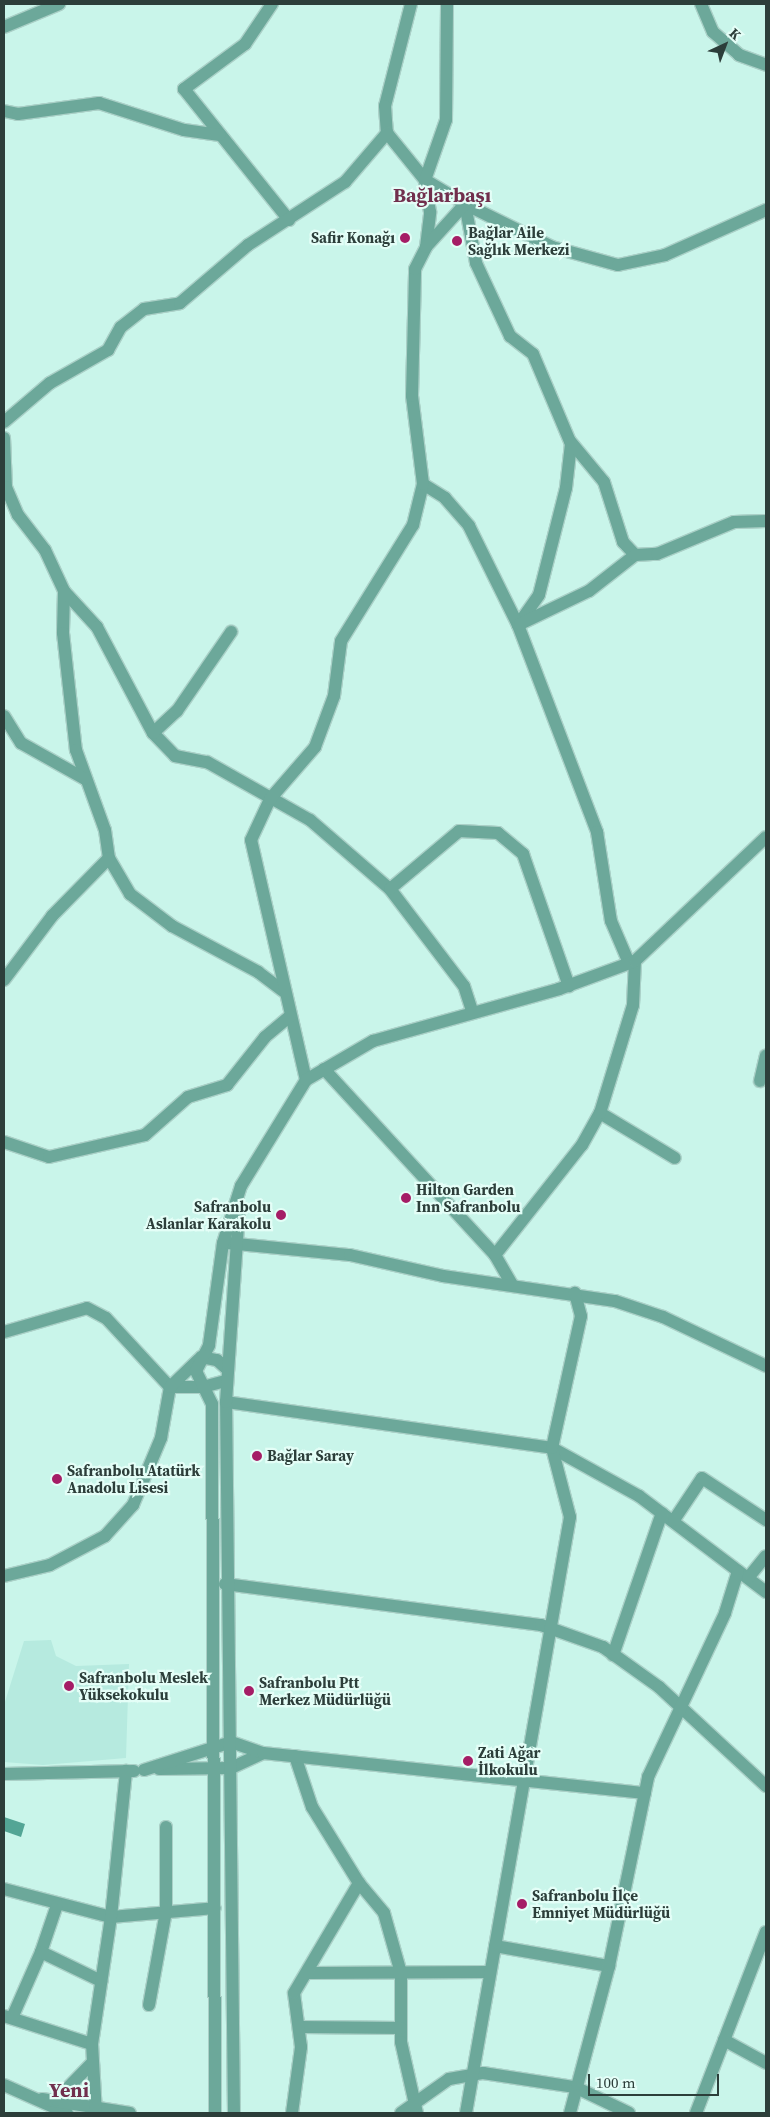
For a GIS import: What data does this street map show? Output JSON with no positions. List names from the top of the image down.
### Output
{
  "districts": ["Bağlarbaşı", "Yeni"],
  "places": [
    "Safir Konağı",
    "Bağlar Aile Sağlık Merkezi",
    "Hilton Garden Inn Safranbolu",
    "Safranbolu Aslanlar Karakolu",
    "Bağlar Saray",
    "Safranbolu Atatürk Anadolu Lisesi",
    "Safranbolu Meslek Yüksekokulu",
    "Safranbolu Ptt Merkez Müdürlüğü",
    "Zati Ağar İlkokulu",
    "Safranbolu İlçe Emniyet Müdürlüğü"
  ],
  "scale_bar": "100 m",
  "north": "top right"
}
